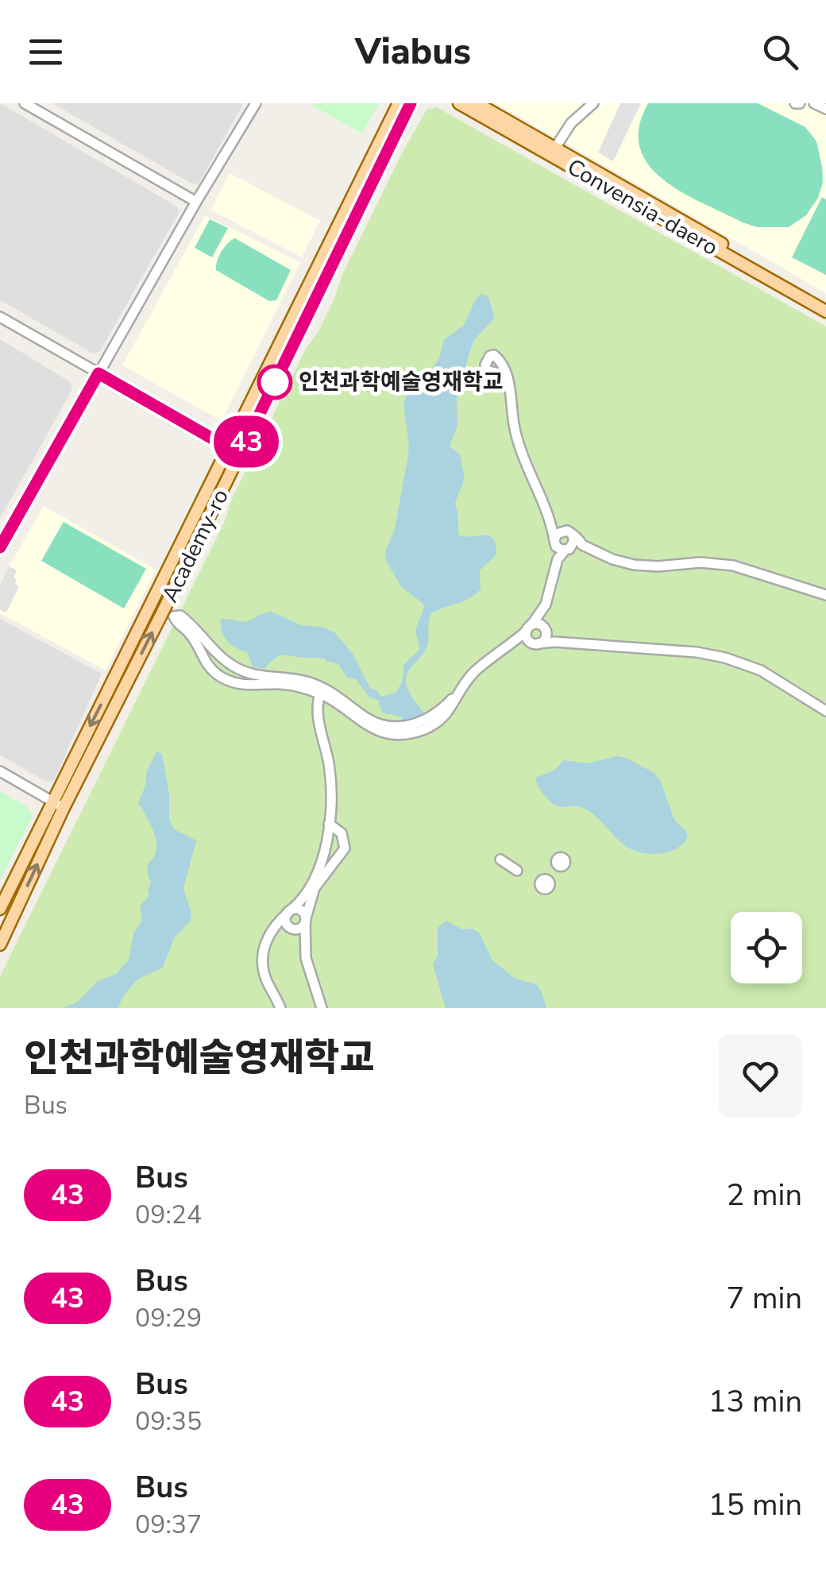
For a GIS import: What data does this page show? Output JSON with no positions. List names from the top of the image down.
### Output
{
  "streets": {
    "main road": ["Convensia-daero", "Academy-ro"]
  },
  "places": ["인천과학예술영재학교"],
  "lines": ["bus line 43"],
  "page": {
    "header": "Viabus",
    "on_map": "43",
    "heading": ["인천과학예술영재학교", "Bus"],
    "list": [
      {
        "mark": "43",
        "name": "Bus",
        "note": "09:24",
        "value": "2 min"
      },
      {
        "mark": "43",
        "name": "Bus",
        "note": "09:29",
        "value": "7 min"
      },
      {
        "mark": "43",
        "name": "Bus",
        "note": "09:35",
        "value": "13 min"
      },
      {
        "mark": "43",
        "name": "Bus",
        "note": "09:37",
        "value": "15 min"
      }
    ]
  }
}
